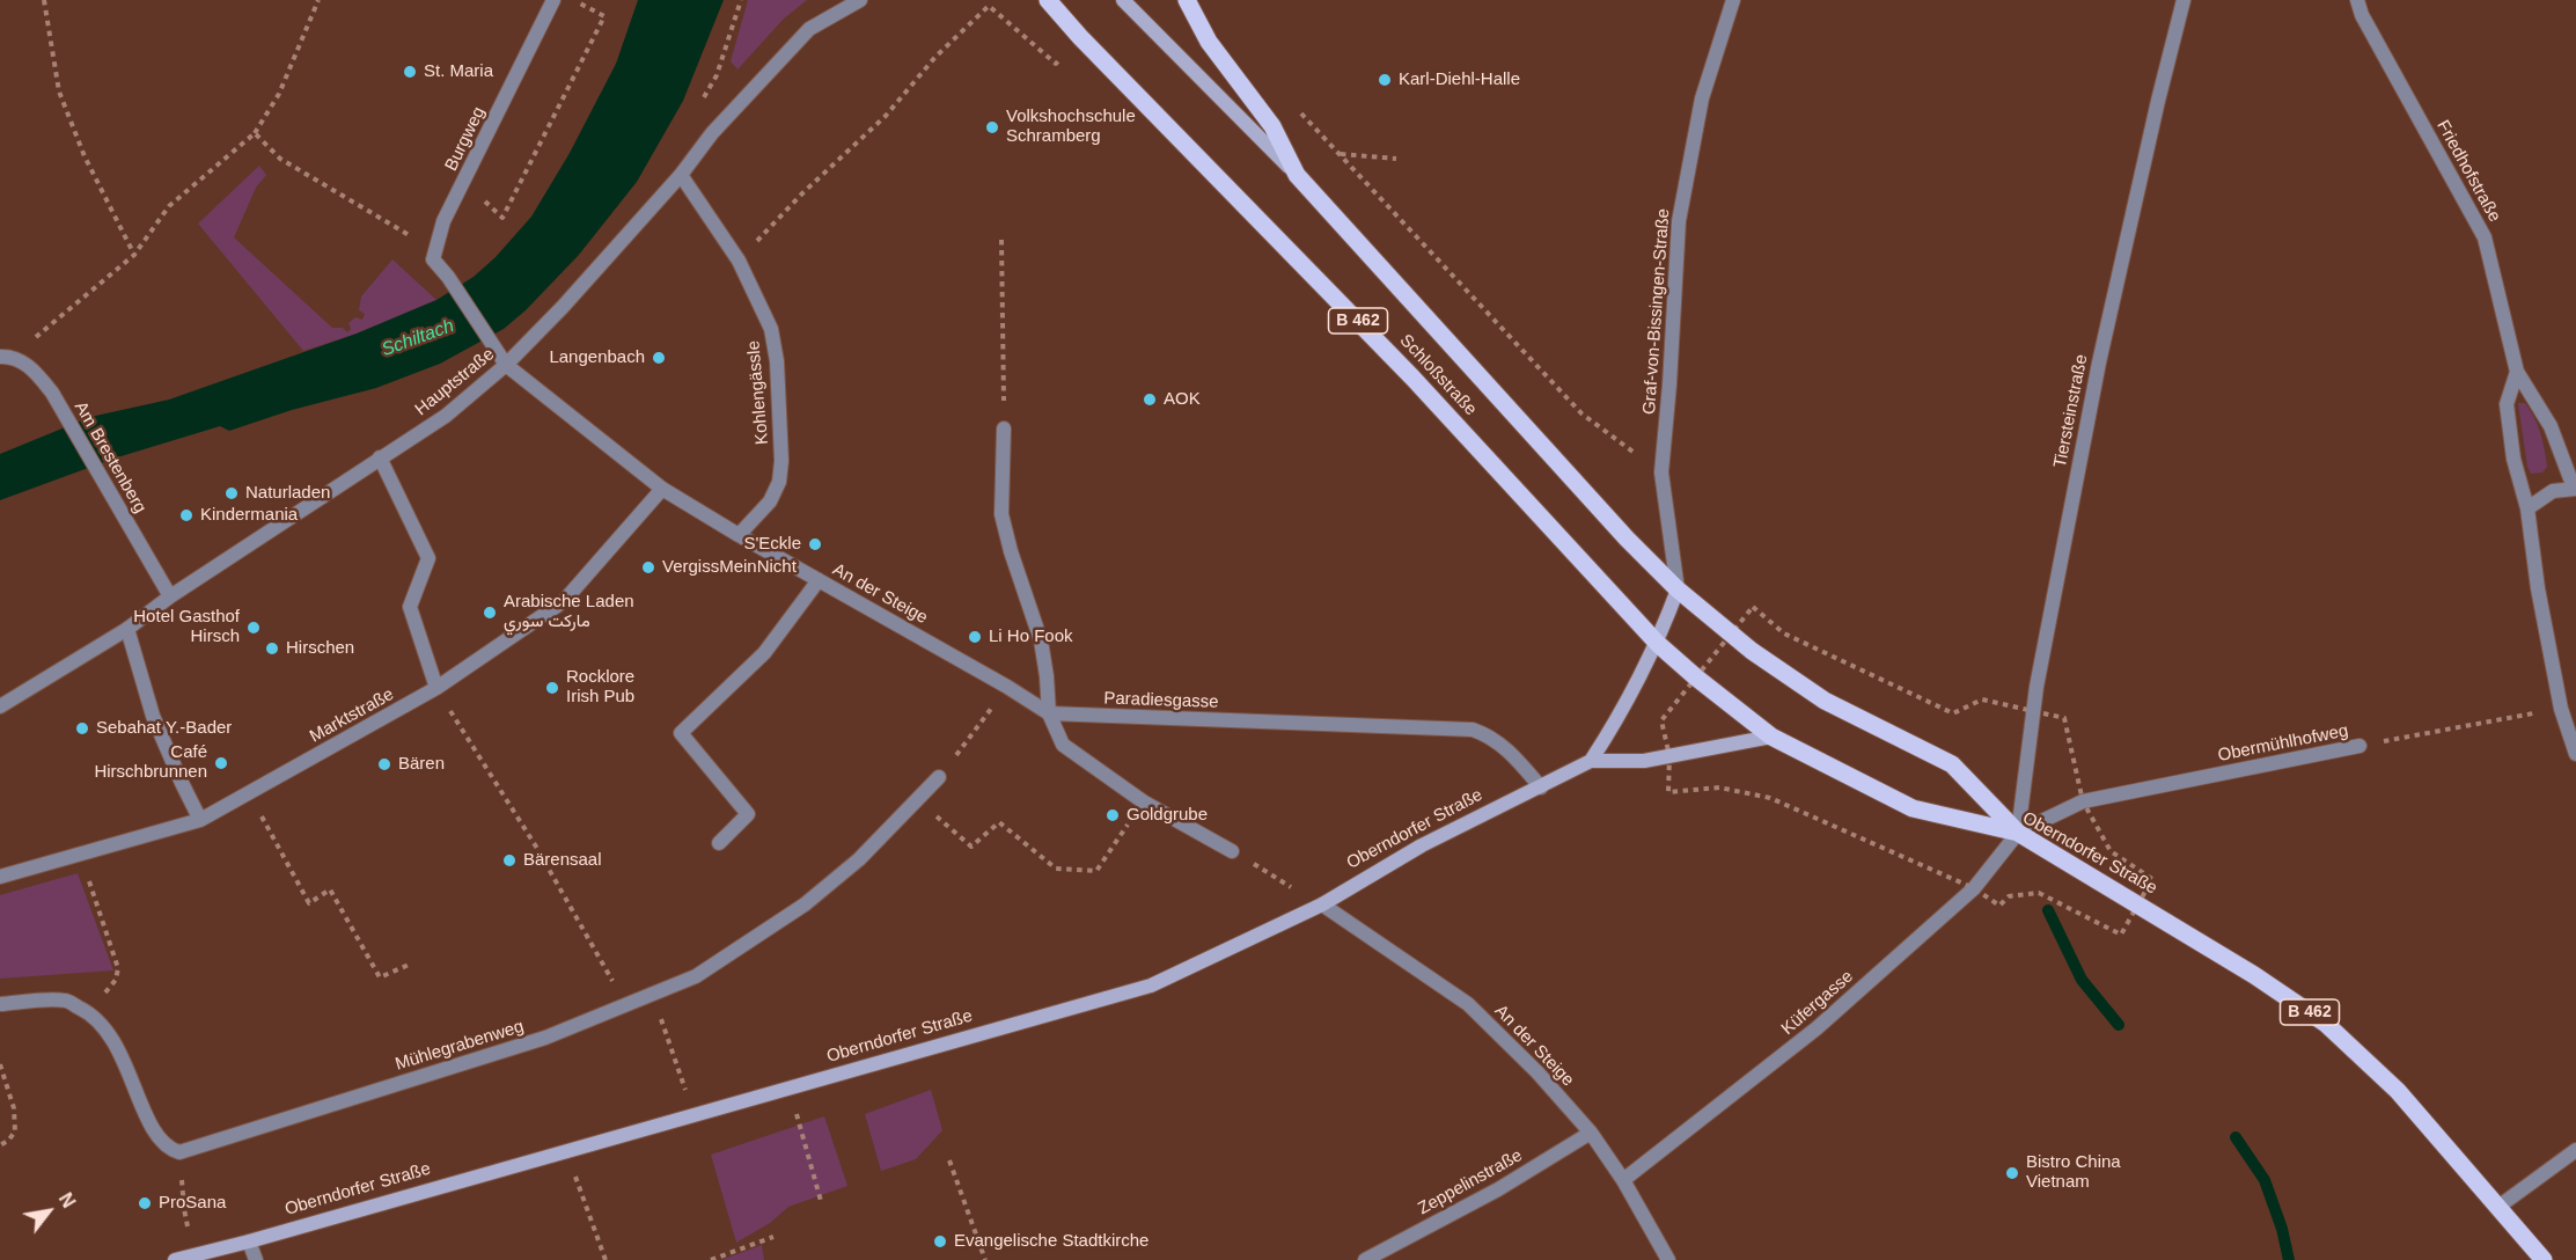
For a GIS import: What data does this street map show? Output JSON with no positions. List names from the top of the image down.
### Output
{
  "streets": {
    "main road": ["B 462", "Schloßstraße", "Oberndorfer Straße"],
    "street": [
      "Burgweg",
      "Friedhofstraße",
      "Graf-von-Bissingen-Straße",
      "Hauptstraße",
      "Kohlengässle",
      "Tiersteinstraße",
      "Am Brestenberg",
      "An der Steige",
      "Paradiesgasse",
      "Marktstraße",
      "Obermühlhofweg",
      "Küfergasse",
      "Mühlegrabenweg",
      "Zeppelinstraße"
    ]
  },
  "crossings": [
    ["Burgweg", "An der Steige"],
    ["Graf-von-Bissingen-Straße", "B 462"],
    ["Graf-von-Bissingen-Straße", "Schloßstraße"],
    ["B 462", "Schloßstraße"],
    ["B 462", "Tiersteinstraße"],
    ["B 462", "Obermühlhofweg"],
    ["B 462", "Oberndorfer Straße"],
    ["B 462", "Küfergasse"],
    ["Schloßstraße", "Oberndorfer Straße"],
    ["Hauptstraße", "Kohlengässle"],
    ["Hauptstraße", "Am Brestenberg"],
    ["Hauptstraße", "An der Steige"],
    ["Kohlengässle", "An der Steige"],
    ["Tiersteinstraße", "Obermühlhofweg"],
    ["Tiersteinstraße", "Oberndorfer Straße"],
    ["Tiersteinstraße", "Küfergasse"],
    ["An der Steige", "Paradiesgasse"],
    ["An der Steige", "Marktstraße"],
    ["An der Steige", "Oberndorfer Straße"],
    ["An der Steige", "Küfergasse"],
    ["An der Steige", "Zeppelinstraße"],
    ["Paradiesgasse", "Oberndorfer Straße"],
    ["Obermühlhofweg", "Oberndorfer Straße"],
    ["Obermühlhofweg", "Küfergasse"],
    ["Oberndorfer Straße", "Küfergasse"]
  ],
  "water": ["Schiltach"],
  "places": [
    "St. Maria",
    "Karl-Diehl-Halle",
    "Volkshochschule Schramberg",
    "Langenbach",
    "AOK",
    "Naturladen",
    "Kindermania",
    "S'Eckle",
    "VergissMeinNicht",
    "Arabische Laden ماركت سوري",
    "Hotel Gasthof Hirsch",
    "Li Ho Fook",
    "Hirschen",
    "Rocklore Irish Pub",
    "Sebahat Y.-Bader",
    "Café Hirschbrunnen",
    "Bären",
    "Goldgrube",
    "Bärensaal",
    "Bistro China Vietnam",
    "ProSana",
    "Evangelische Stadtkirche"
  ],
  "north": "top right"
}
